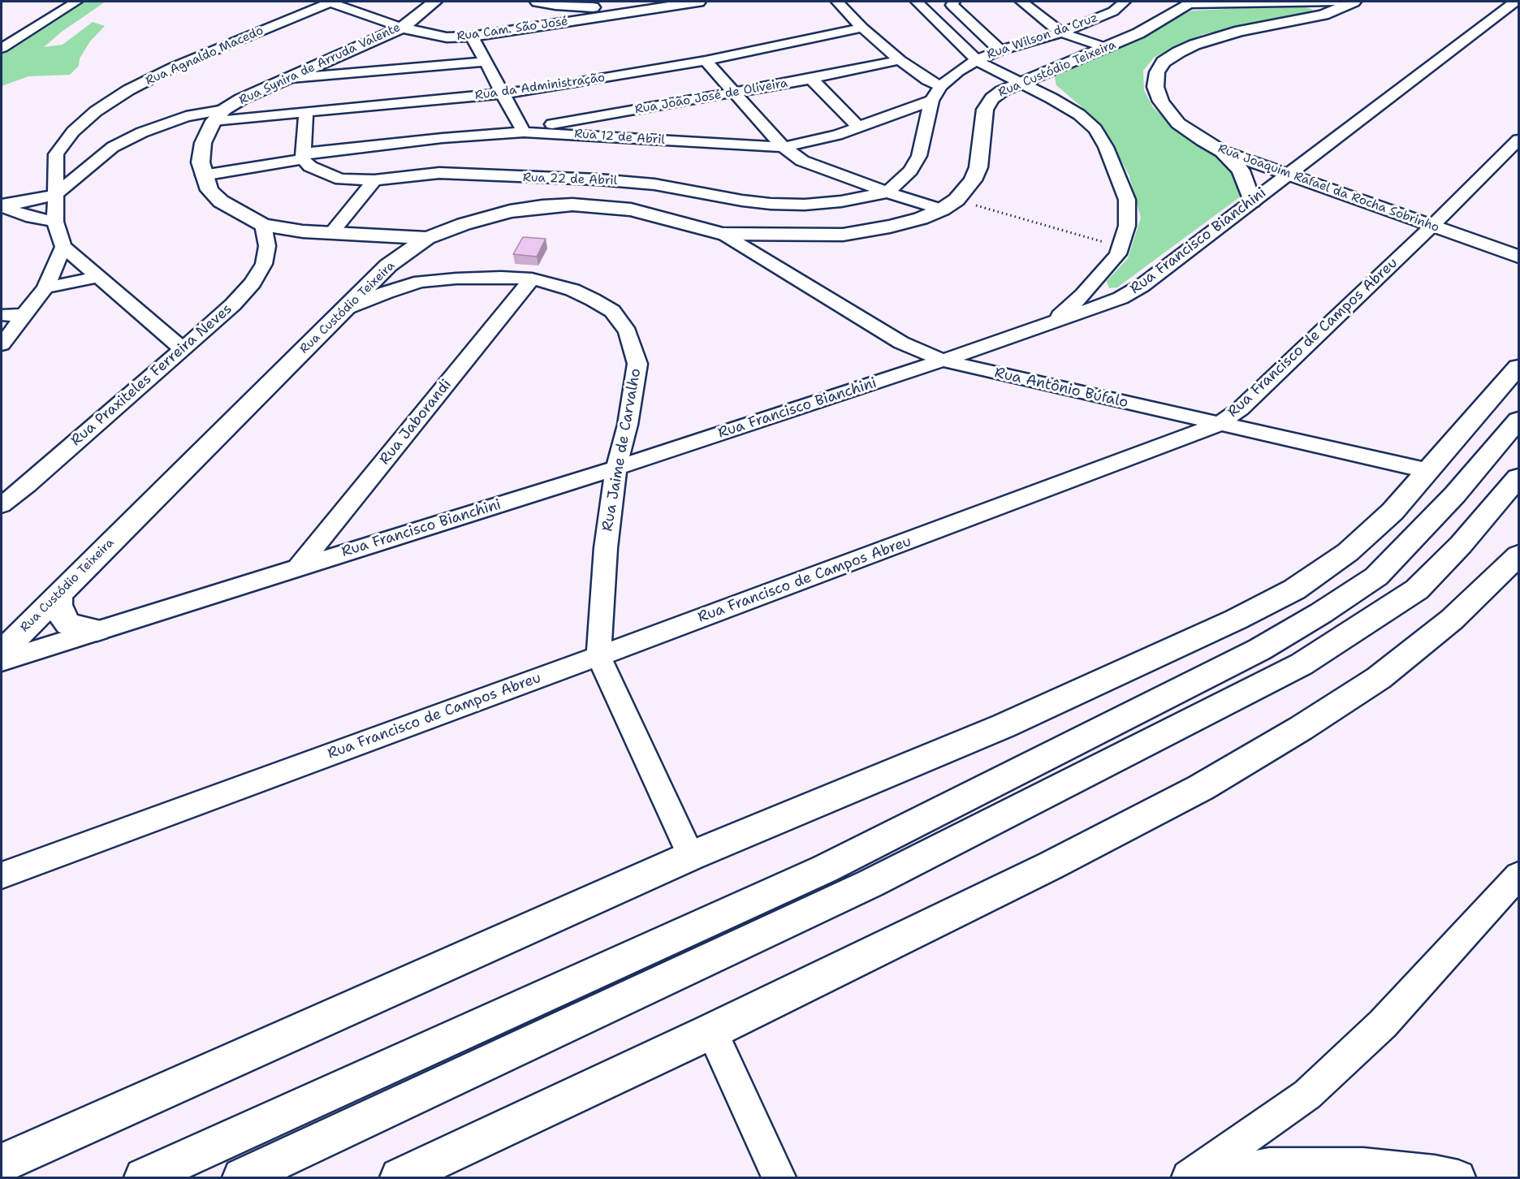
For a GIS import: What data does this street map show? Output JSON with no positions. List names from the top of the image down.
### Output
{
  "streets": {
    "main road": [
      "Rua Cam. São José",
      "Rua Synira de Arruda Valente",
      "Rua Custódio Teixeira",
      "Rua Joaquim Rafael da Rocha Sobrinho"
    ],
    "street": [
      "Rua Wilson da Cruz",
      "Rua Agnaldo Macedo",
      "Rua da Administração",
      "Rua João José de Oliveira",
      "Rua 12 de Abril",
      "Rua 22 de Abril",
      "Rua Francisco Bianchini",
      "Rua Francisco de Campos Abreu",
      "Rua Praxiteles Ferreira Neves",
      "Rua Antônio Búfalo",
      "Rua Jaborandi",
      "Rua Jaime de Carvalho"
    ]
  },
  "crossings": [
    ["Rua Cam. São José", "Rua Agnaldo Macedo"],
    ["Rua Cam. São José", "Rua Synira de Arruda Valente"],
    ["Rua Wilson da Cruz", "Rua 12 de Abril"],
    ["Rua Wilson da Cruz", "Rua 22 de Abril"],
    ["Rua Synira de Arruda Valente", "Rua da Administração"],
    ["Rua Custódio Teixeira", "Rua Antônio Búfalo"],
    ["Rua Custódio Teixeira", "Rua Jaime de Carvalho"],
    ["Rua João José de Oliveira", "Rua 12 de Abril"],
    ["Rua 12 de Abril", "Rua 22 de Abril"],
    ["Rua Joaquim Rafael da Rocha Sobrinho", "Rua Francisco Bianchini"],
    ["Rua Joaquim Rafael da Rocha Sobrinho", "Rua Francisco de Campos Abreu"],
    ["Rua Francisco Bianchini", "Rua Antônio Búfalo"],
    ["Rua Francisco Bianchini", "Rua Jaborandi"],
    ["Rua Francisco Bianchini", "Rua Jaime de Carvalho"],
    ["Rua Francisco de Campos Abreu", "Rua Antônio Búfalo"],
    ["Rua Francisco de Campos Abreu", "Rua Jaime de Carvalho"],
    ["Rua Jaborandi", "Rua Jaime de Carvalho"]
  ]
}
